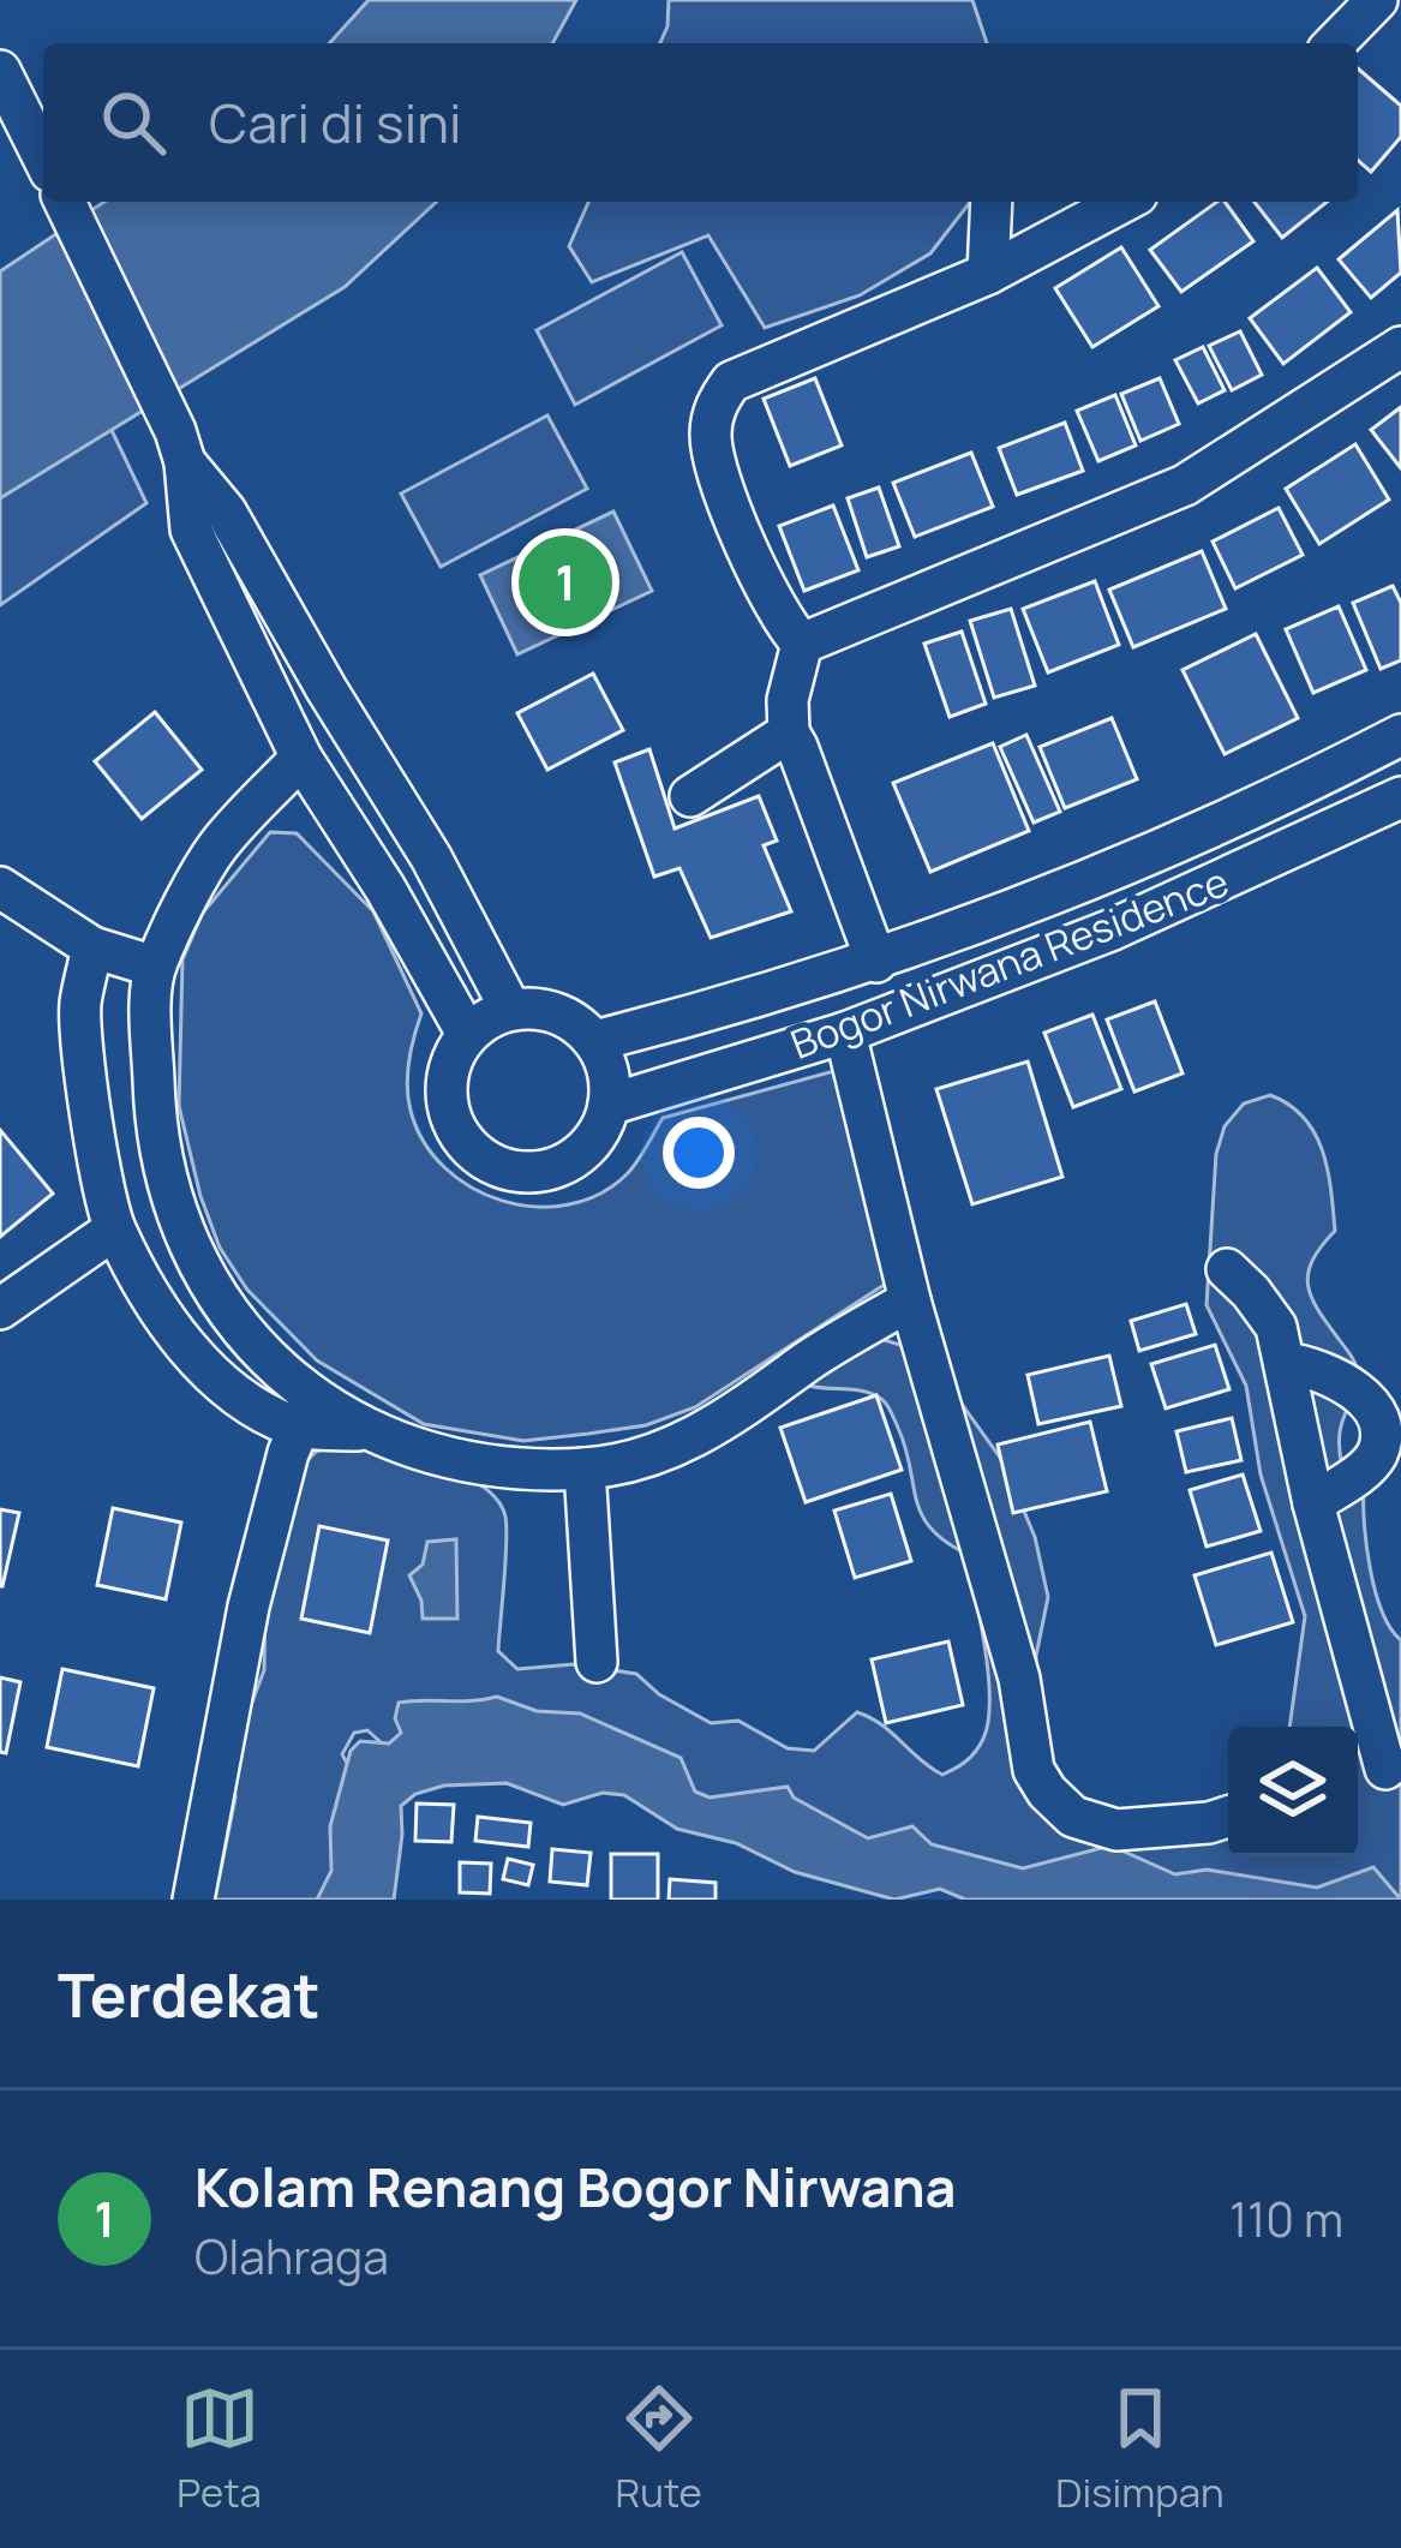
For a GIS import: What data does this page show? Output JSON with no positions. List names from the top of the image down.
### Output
{
  "streets": {
    "street": ["Bogor Nirwana Residence"]
  },
  "page": {
    "search": "Cari di sini",
    "pins": "1",
    "heading": "Terdekat",
    "list": [
      {
        "mark": "1",
        "name": "Kolam Renang Bogor Nirwana",
        "note": "Olahraga",
        "value": "110 m"
      }
    ],
    "nav": ["Peta", "Rute", "Disimpan"]
  }
}
